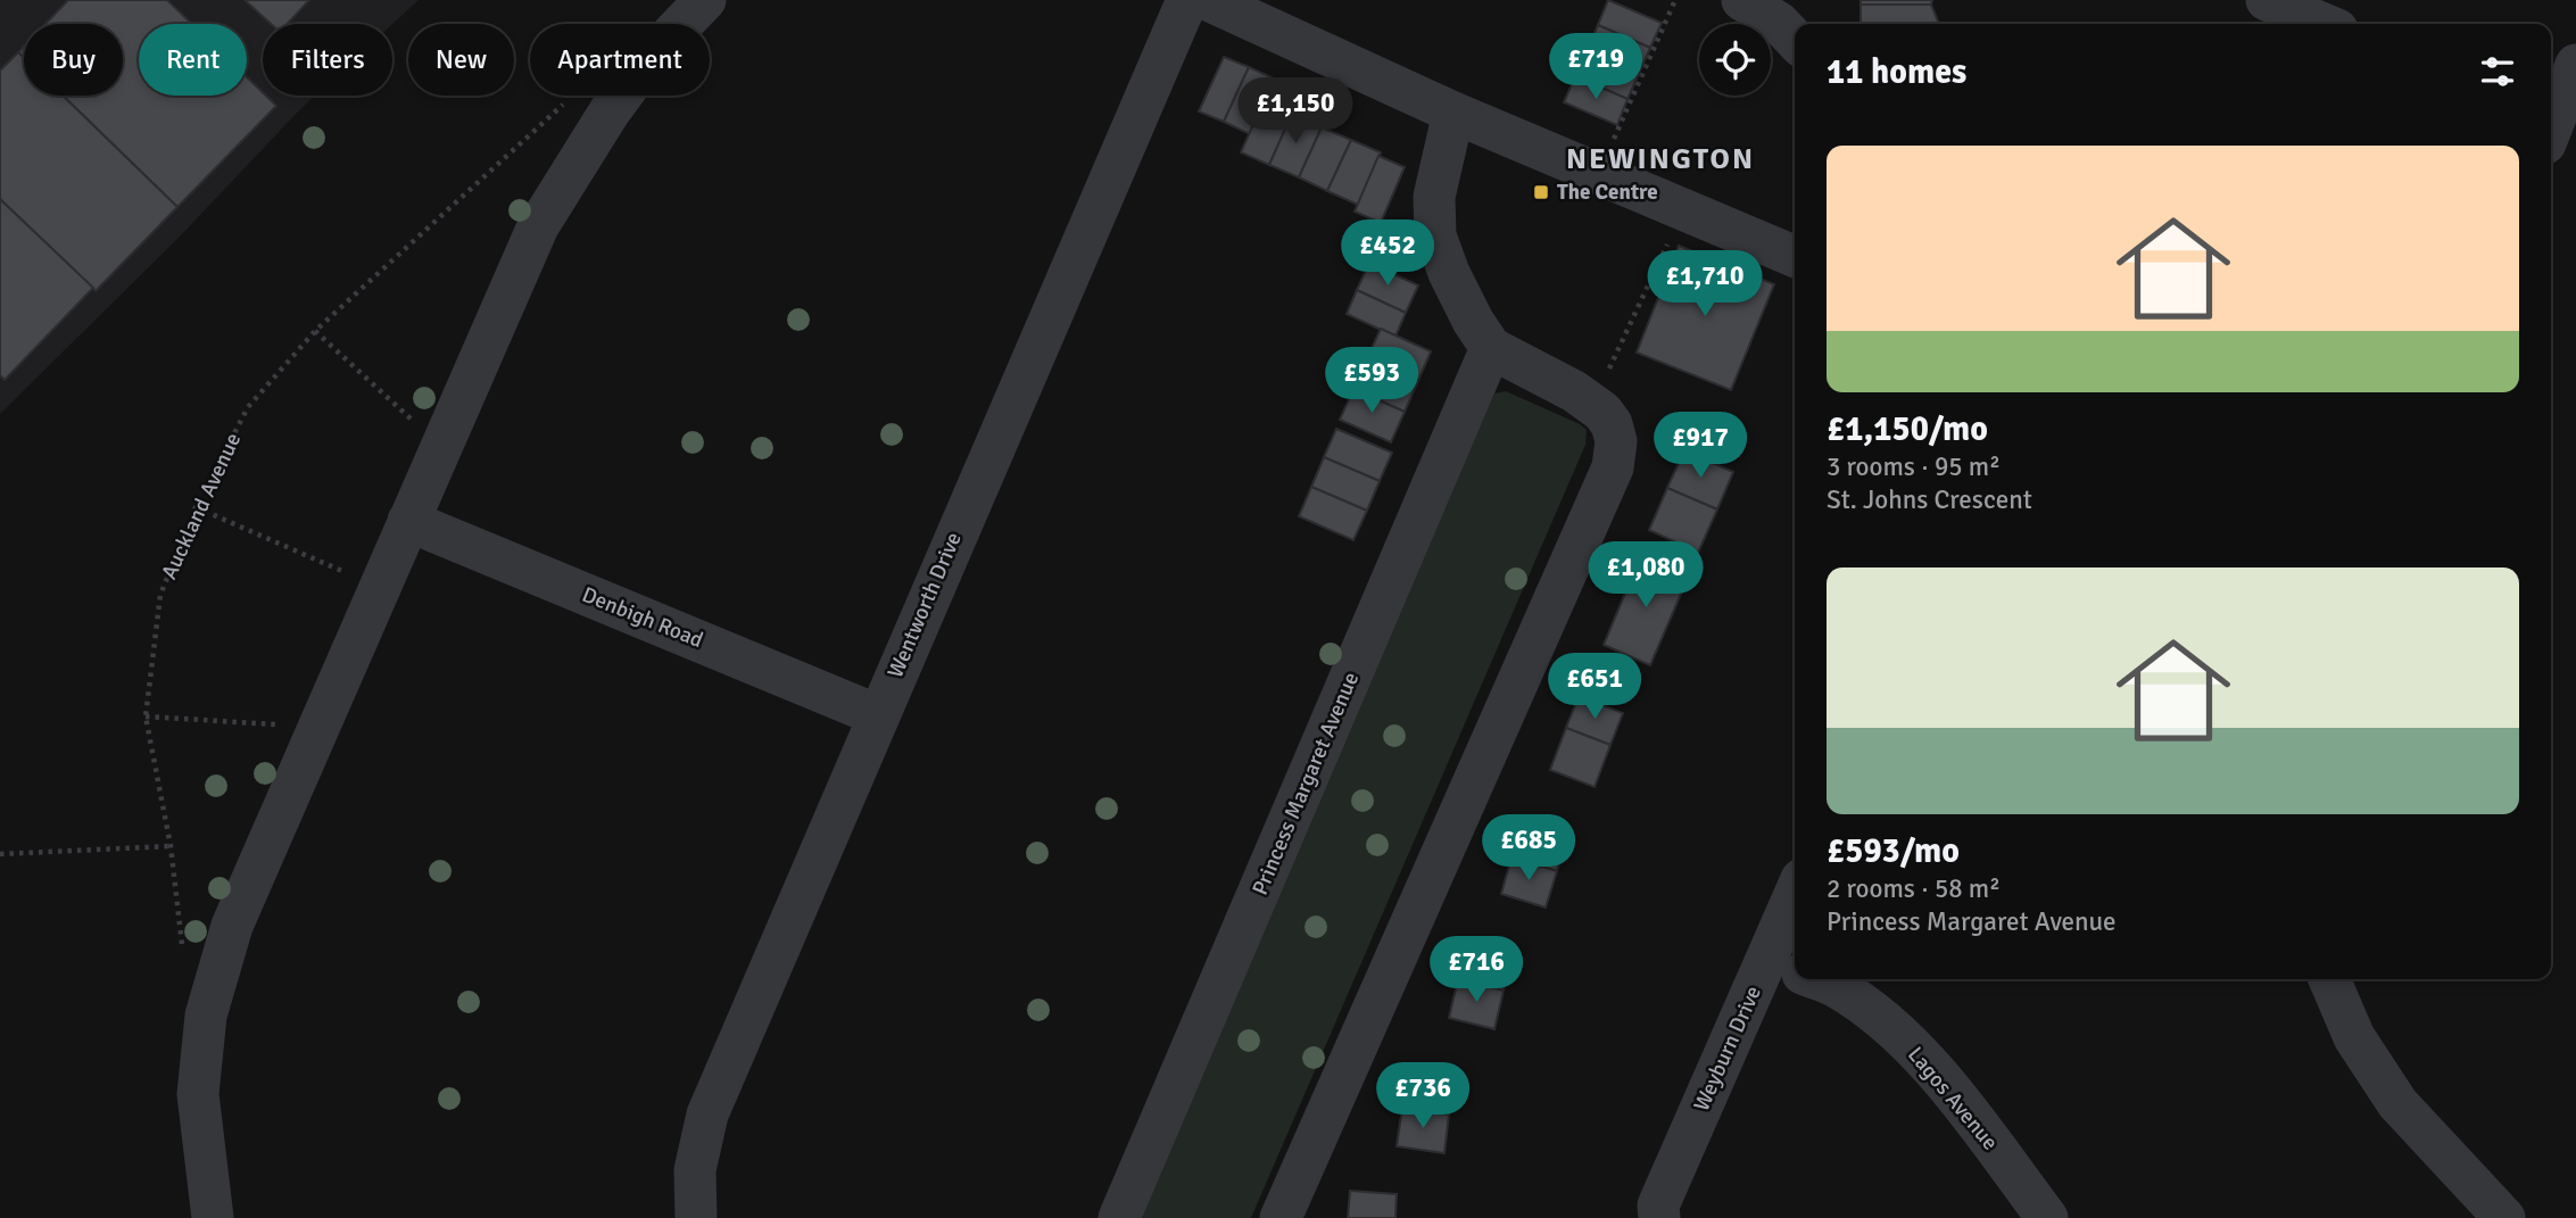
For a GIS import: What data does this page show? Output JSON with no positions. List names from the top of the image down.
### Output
{
  "streets": {
    "street": [
      "Wentworth Drive",
      "Denbigh Road",
      "Princess Margaret Avenue",
      "Weyburn Drive",
      "Lagos Avenue"
    ],
    "path": ["Auckland Avenue"]
  },
  "crossings": [
    ["Wentworth Drive", "Denbigh Road"]
  ],
  "districts": ["NEWINGTON"],
  "places": {
    "transit": ["The Centre"]
  },
  "page": {
    "chip": [
      "Buy",
      "Rent",
      "Filters",
      "New",
      "Apartment"
    ],
    "heading": "11 homes",
    "price": [
      "£719",
      "£1,150",
      "£452",
      "£1,710",
      "£593",
      "£917",
      "£1,080",
      "£651",
      "£685",
      "£716",
      "£736"
    ],
    "list": [
      {
        "name": "£1,150/mo",
        "note": "3 rooms · 95 m² · St. Johns Crescent"
      },
      {
        "name": "£593/mo",
        "note": "2 rooms · 58 m² · Princess Margaret Avenue"
      }
    ]
  }
}
